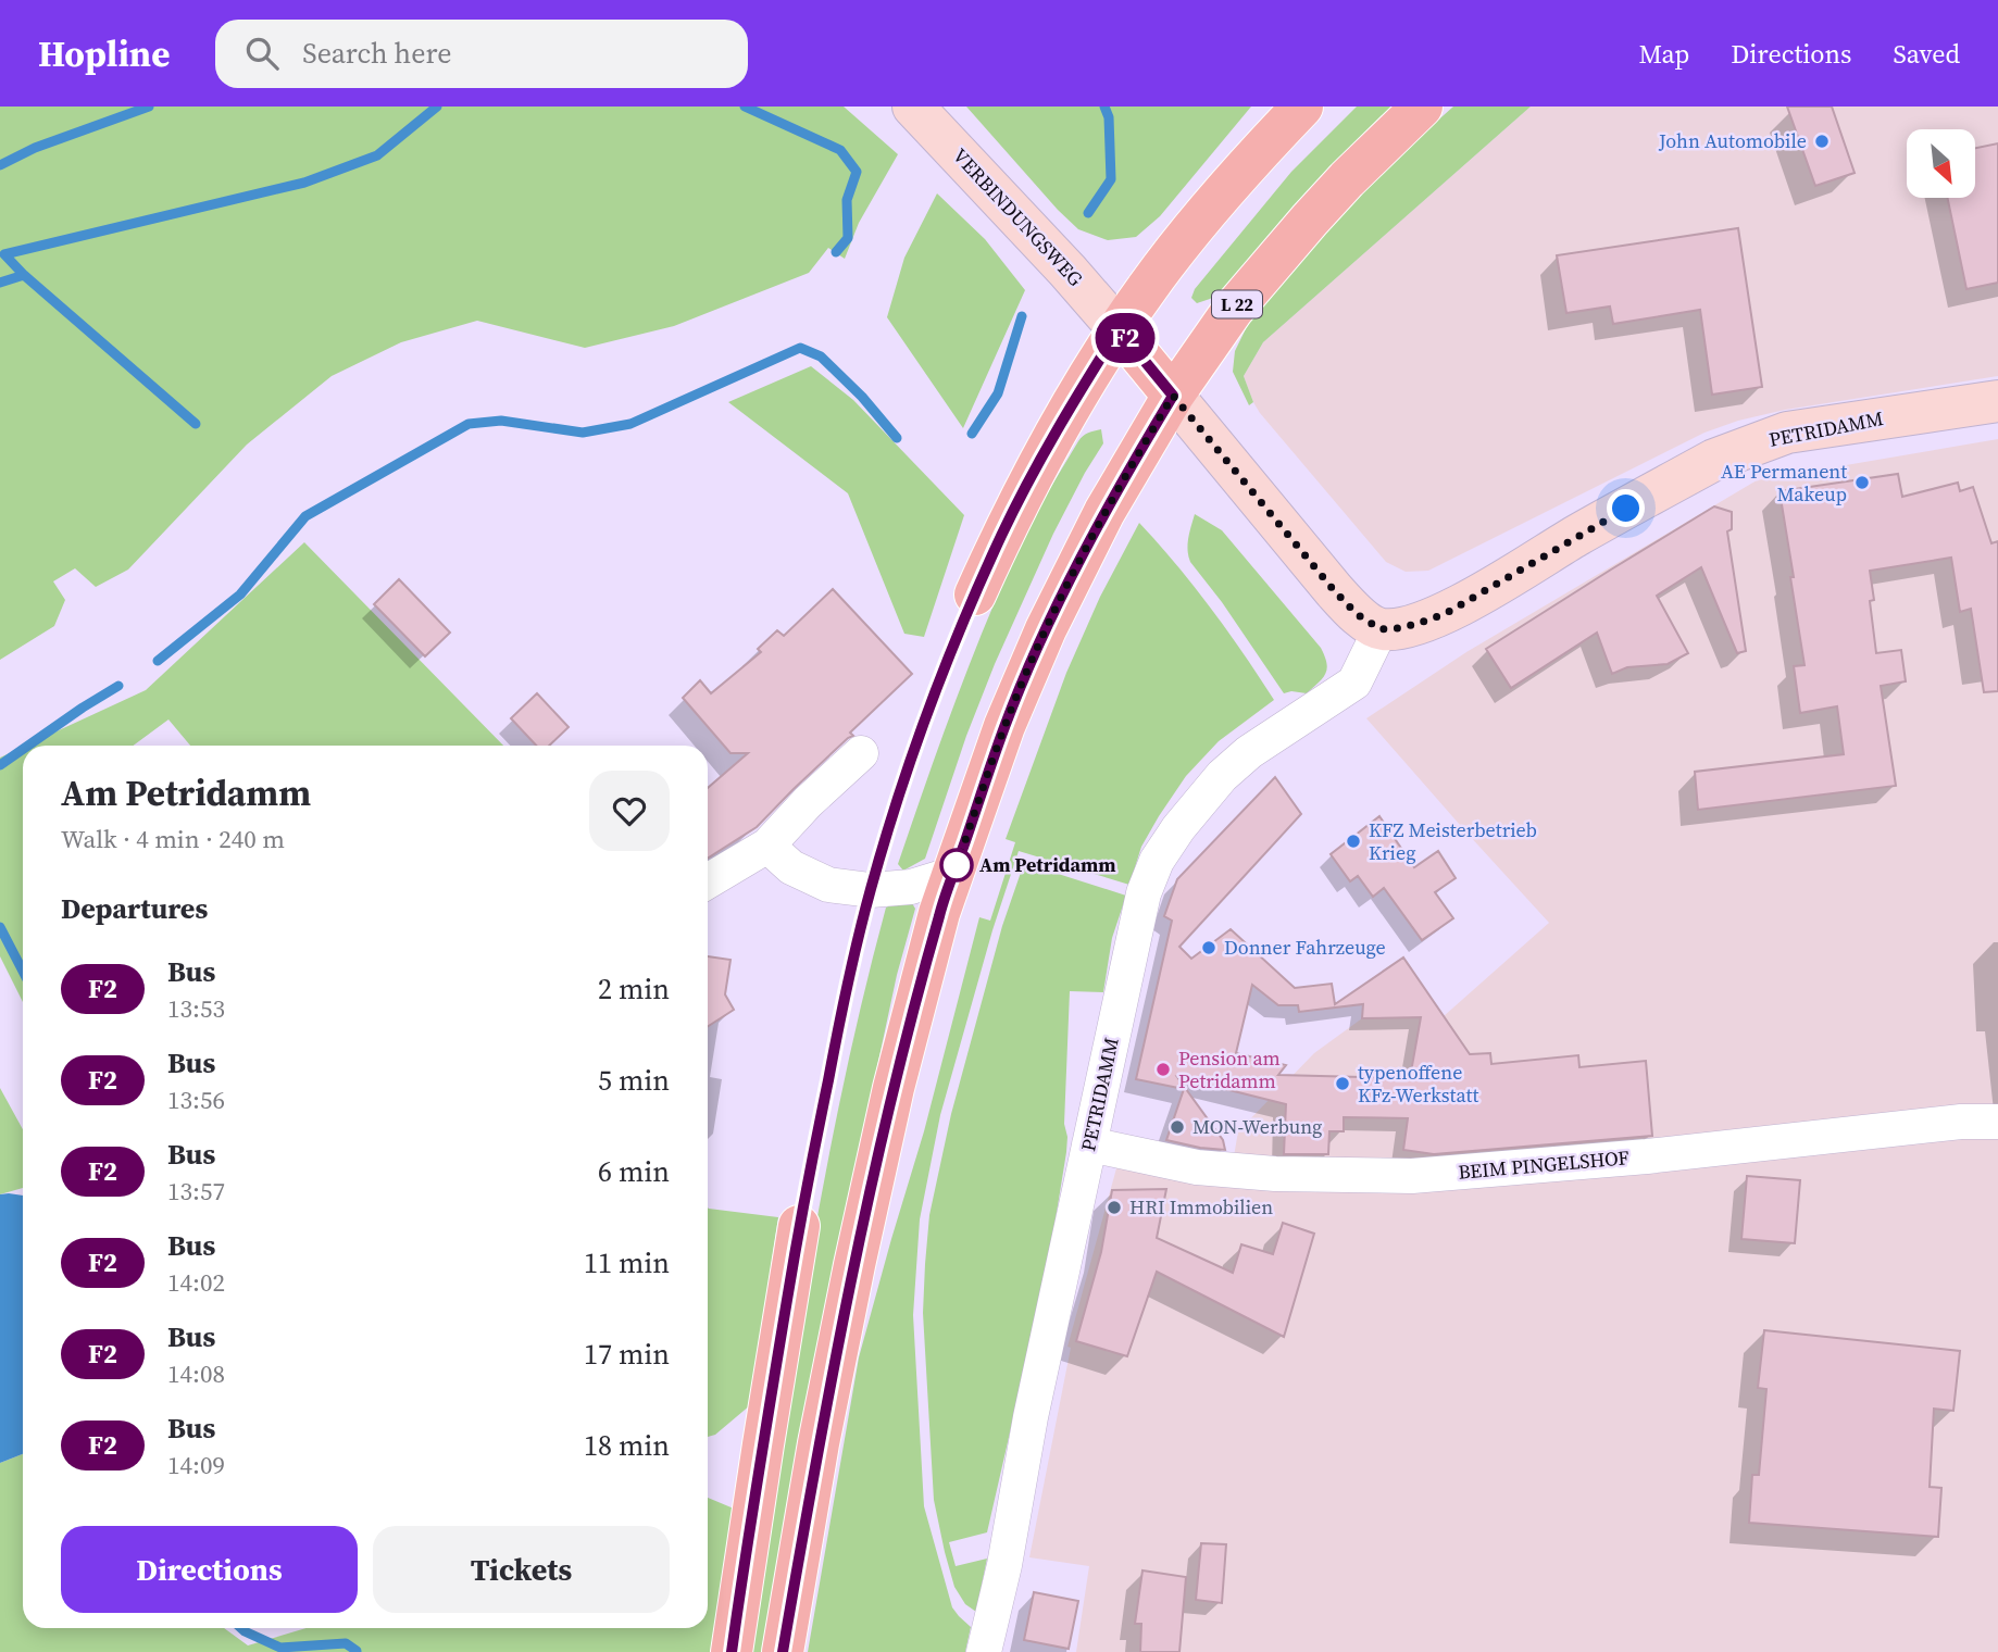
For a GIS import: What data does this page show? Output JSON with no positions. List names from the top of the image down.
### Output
{
  "streets": {
    "main road": ["L 22"],
    "street": ["VERBINDUNGSWEG", "PETRIDAMM", "BEIM PINGELSHOF"]
  },
  "crossings": [
    ["PETRIDAMM", "BEIM PINGELSHOF"]
  ],
  "places": [
    "John Automobile",
    "AE Permanent Makeup",
    "KFZ Meisterbetrieb Krieg",
    "Am Petridamm",
    "Donner Fahrzeuge",
    "Pension am Petridamm",
    "typenoffene KFz-Werkstatt",
    "MON-Werbung",
    "HRI Immobilien"
  ],
  "lines": ["bus line F2"],
  "north": "bottom right",
  "page": {
    "header": "Hopline",
    "search": "Search here",
    "nav": ["Map", "Directions", "Saved"],
    "on_map": "F2",
    "heading": [
      ["Am Petridamm", "Walk · 4 min · 240 m"],
      "Departures"
    ],
    "list": [
      {
        "mark": "F2",
        "name": "Bus",
        "note": "13:53",
        "value": "2 min"
      },
      {
        "mark": "F2",
        "name": "Bus",
        "note": "13:56",
        "value": "5 min"
      },
      {
        "mark": "F2",
        "name": "Bus",
        "note": "13:57",
        "value": "6 min"
      },
      {
        "mark": "F2",
        "name": "Bus",
        "note": "14:02",
        "value": "11 min"
      },
      {
        "mark": "F2",
        "name": "Bus",
        "note": "14:08",
        "value": "17 min"
      },
      {
        "mark": "F2",
        "name": "Bus",
        "note": "14:09",
        "value": "18 min"
      }
    ],
    "buttons": ["Directions", "Tickets"]
  }
}
